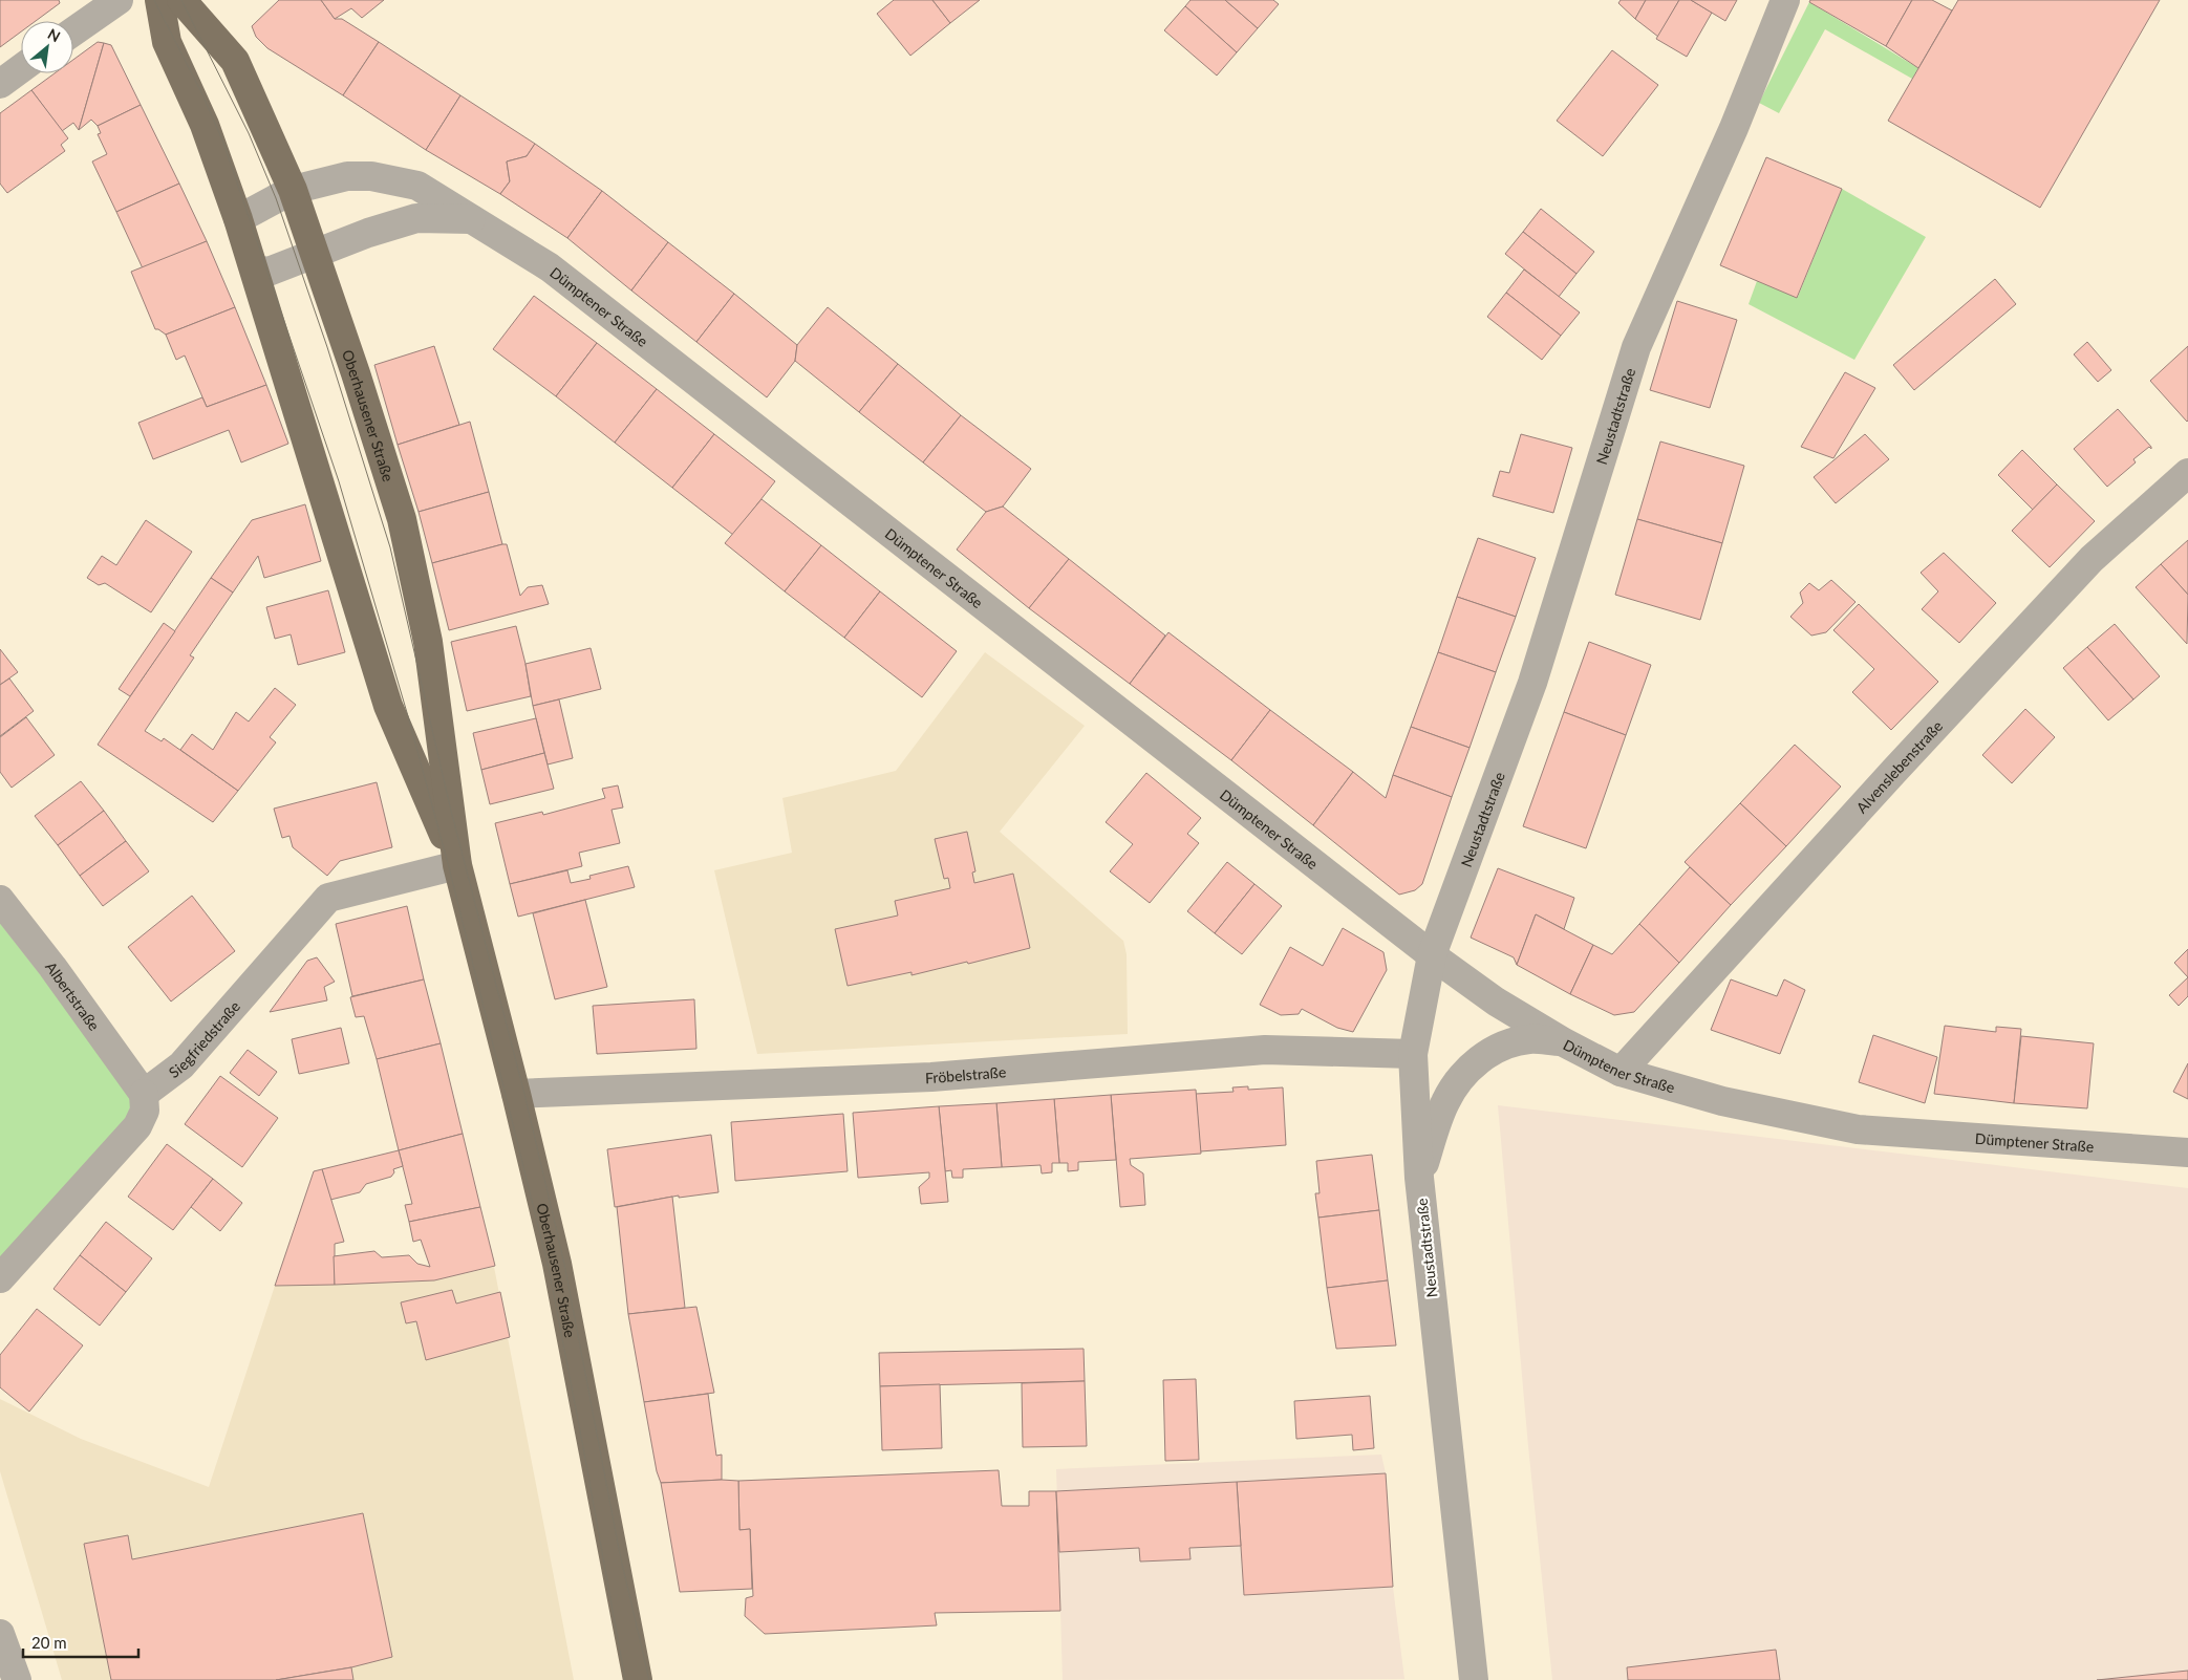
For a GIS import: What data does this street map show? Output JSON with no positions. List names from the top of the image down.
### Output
{
  "streets": {
    "main road": ["Oberhausener Straße"],
    "street": [
      "Dümptener Straße",
      "Neustadtstraße",
      "Alvenslebenstraße",
      "Albertstraße",
      "Siegfriedstraße",
      "Fröbelstraße"
    ]
  },
  "crossings": [
    ["Dümptener Straße", "Oberhausener Straße"],
    ["Dümptener Straße", "Neustadtstraße"],
    ["Dümptener Straße", "Alvenslebenstraße"],
    ["Oberhausener Straße", "Siegfriedstraße"],
    ["Oberhausener Straße", "Fröbelstraße"],
    ["Neustadtstraße", "Fröbelstraße"],
    ["Albertstraße", "Siegfriedstraße"]
  ],
  "scale_bar": "20 m",
  "north": "top right"
}
